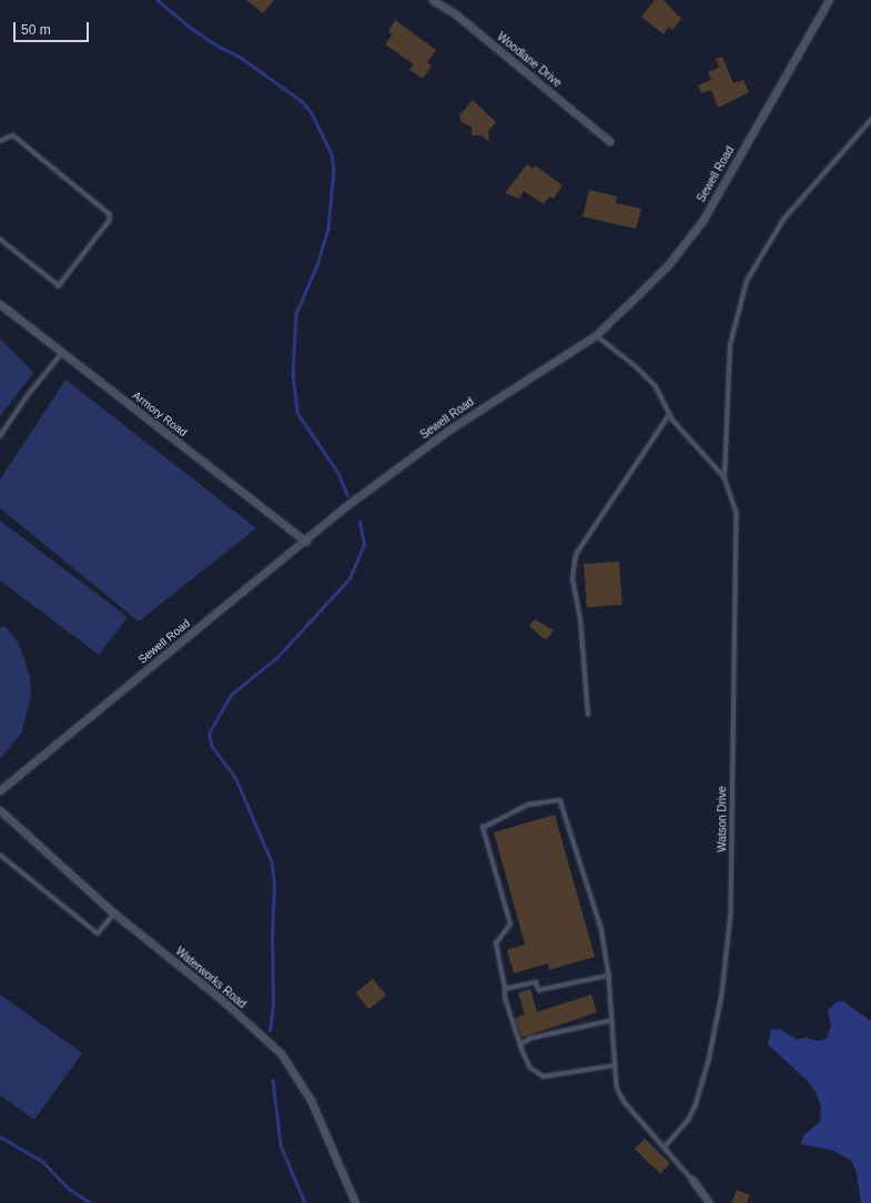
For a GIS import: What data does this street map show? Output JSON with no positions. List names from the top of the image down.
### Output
{
  "streets": {
    "street": [
      "Woodlane Drive",
      "Sewell Road",
      "Armory Road",
      "Waterworks Road"
    ],
    "lane": ["Watson Drive"]
  },
  "crossings": [
    ["Sewell Road", "Armory Road"]
  ],
  "scale_bar": "50 m"
}
